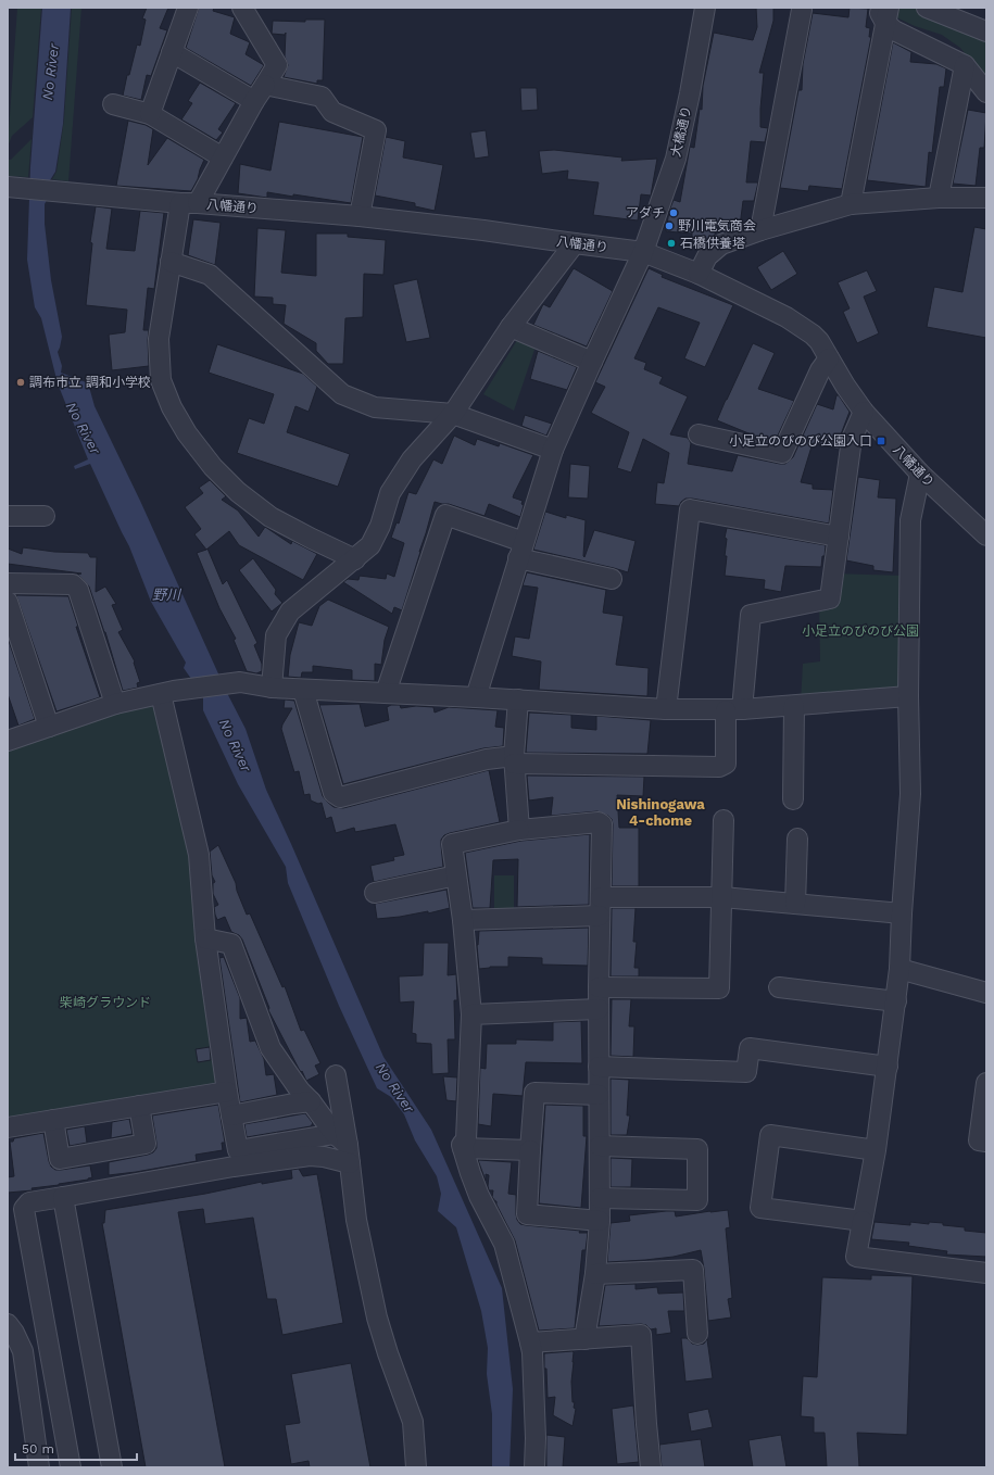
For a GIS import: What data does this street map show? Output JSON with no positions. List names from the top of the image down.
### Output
{
  "streets": {
    "street": ["大橋通り", "八幡通り"]
  },
  "crossings": [
    ["大橋通り", "八幡通り"]
  ],
  "districts": ["Nishinogawa 4-chome"],
  "water": ["No River", "野川"],
  "parks": ["小足立のびのび公園", "柴崎グラウンド"],
  "places": {
    "other": [
      "アダチ",
      "野川電気商会",
      "石橋供養塔",
      "調布市立 調和小学校"
    ],
    "transit": ["小足立のびのび公園入口"]
  },
  "scale_bar": "50 m"
}
